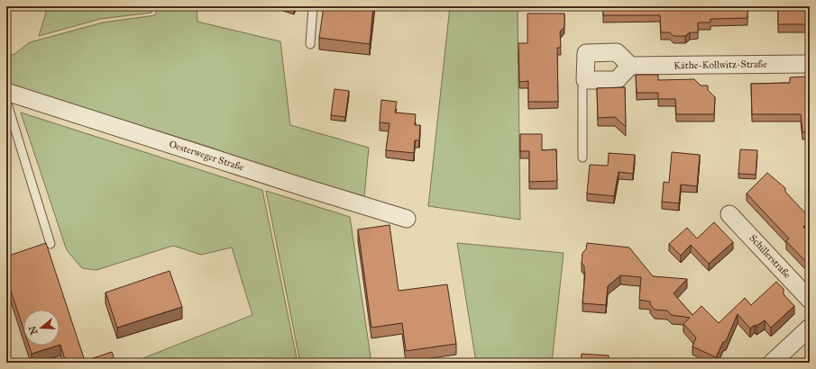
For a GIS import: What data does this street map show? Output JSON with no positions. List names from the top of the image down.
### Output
{
  "streets": {
    "street": ["Käthe-Kollwitz-Straße", "Oesterweger Straße", "Schillerstraße"]
  },
  "north": "left"
}
